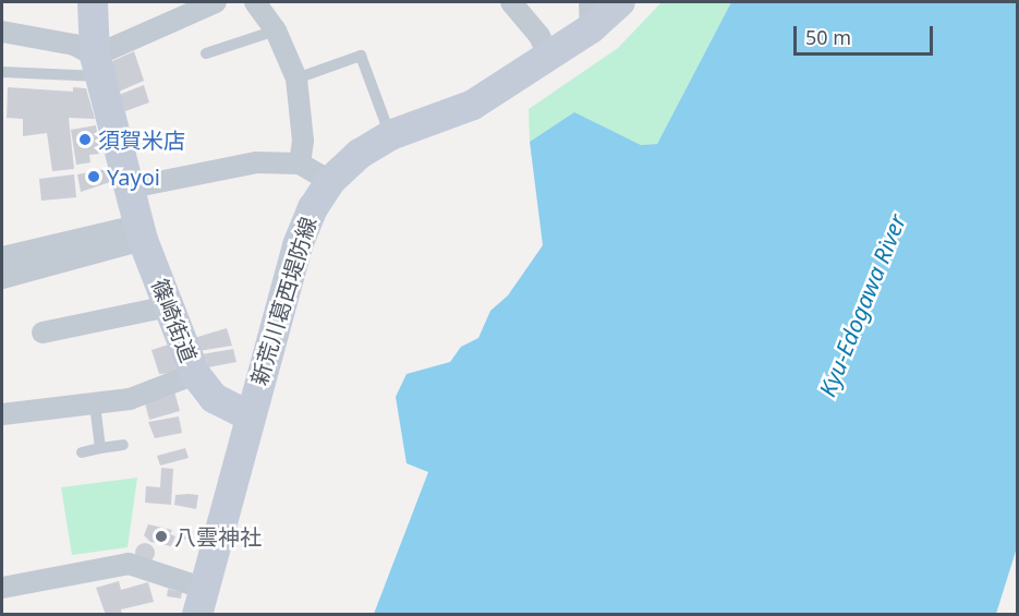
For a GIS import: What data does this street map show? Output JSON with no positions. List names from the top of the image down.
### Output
{
  "streets": {
    "main road": ["新荒川葛西堤防線", "篠崎街道"]
  },
  "crossings": [
    ["新荒川葛西堤防線", "篠崎街道"]
  ],
  "water": ["Kyu-Edogawa River"],
  "places": ["須賀米店", "Yayoi", "八雲神社"],
  "scale_bar": "50 m"
}
